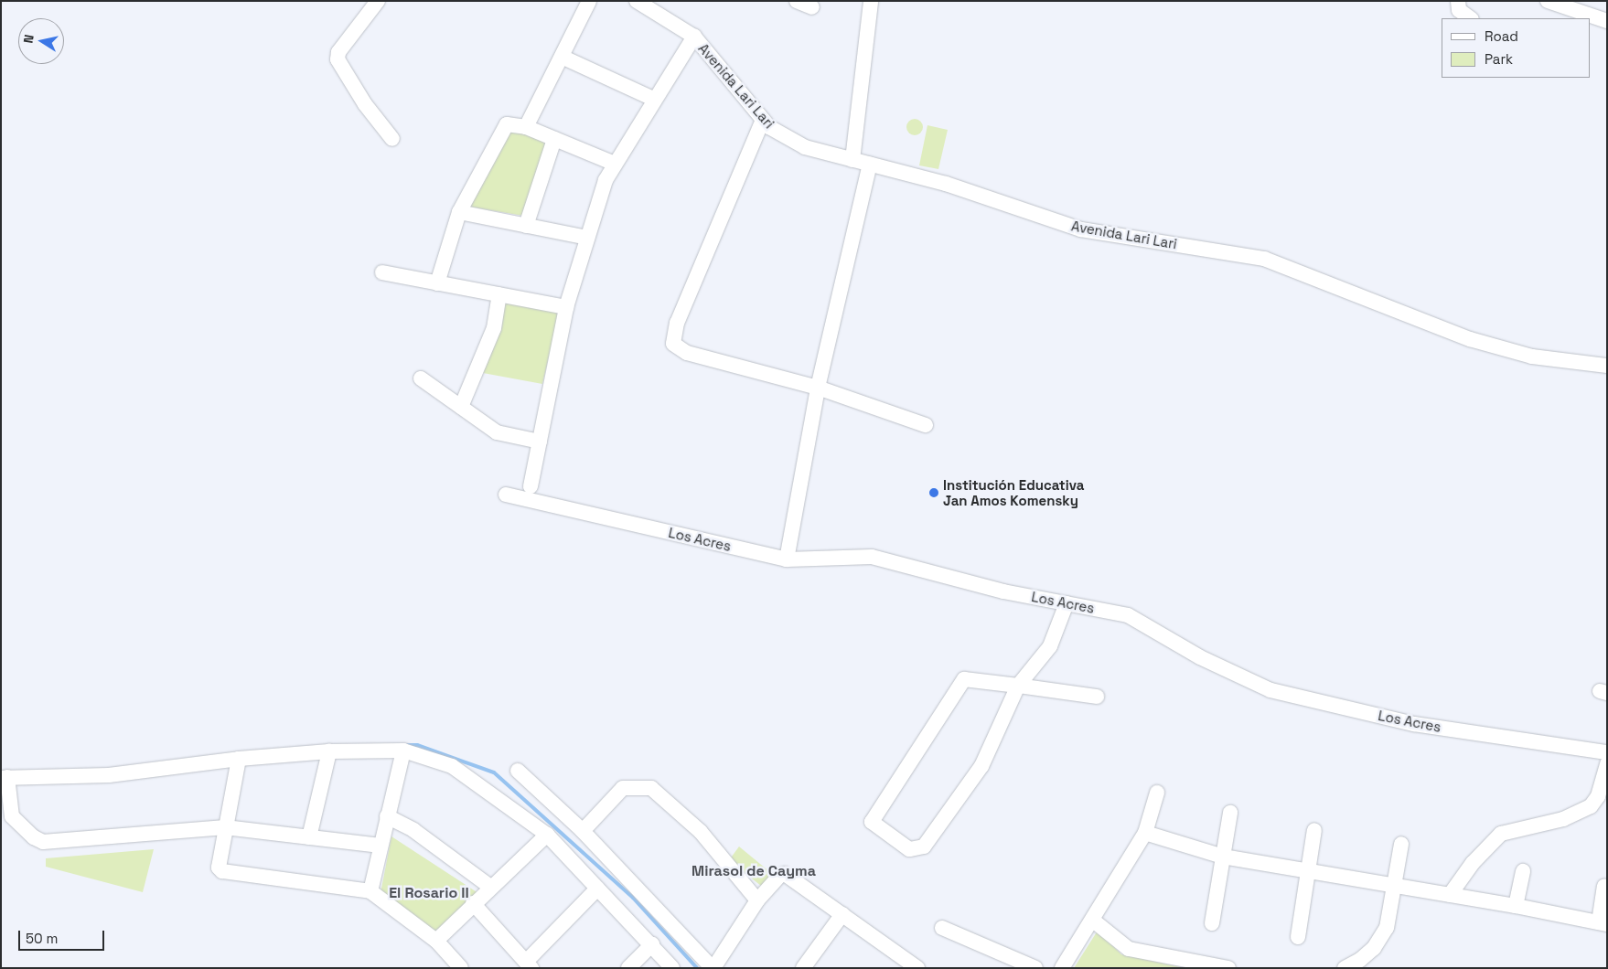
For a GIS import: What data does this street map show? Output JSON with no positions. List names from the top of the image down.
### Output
{
  "streets": {
    "street": ["Avenida Lari Lari", "Los Acres"]
  },
  "districts": ["Mirasol de Cayma", "El Rosario II"],
  "places": ["Institución Educativa Jan Amos Komensky"],
  "legend": ["Road", "Park"],
  "scale_bar": "50 m",
  "north": "left"
}
